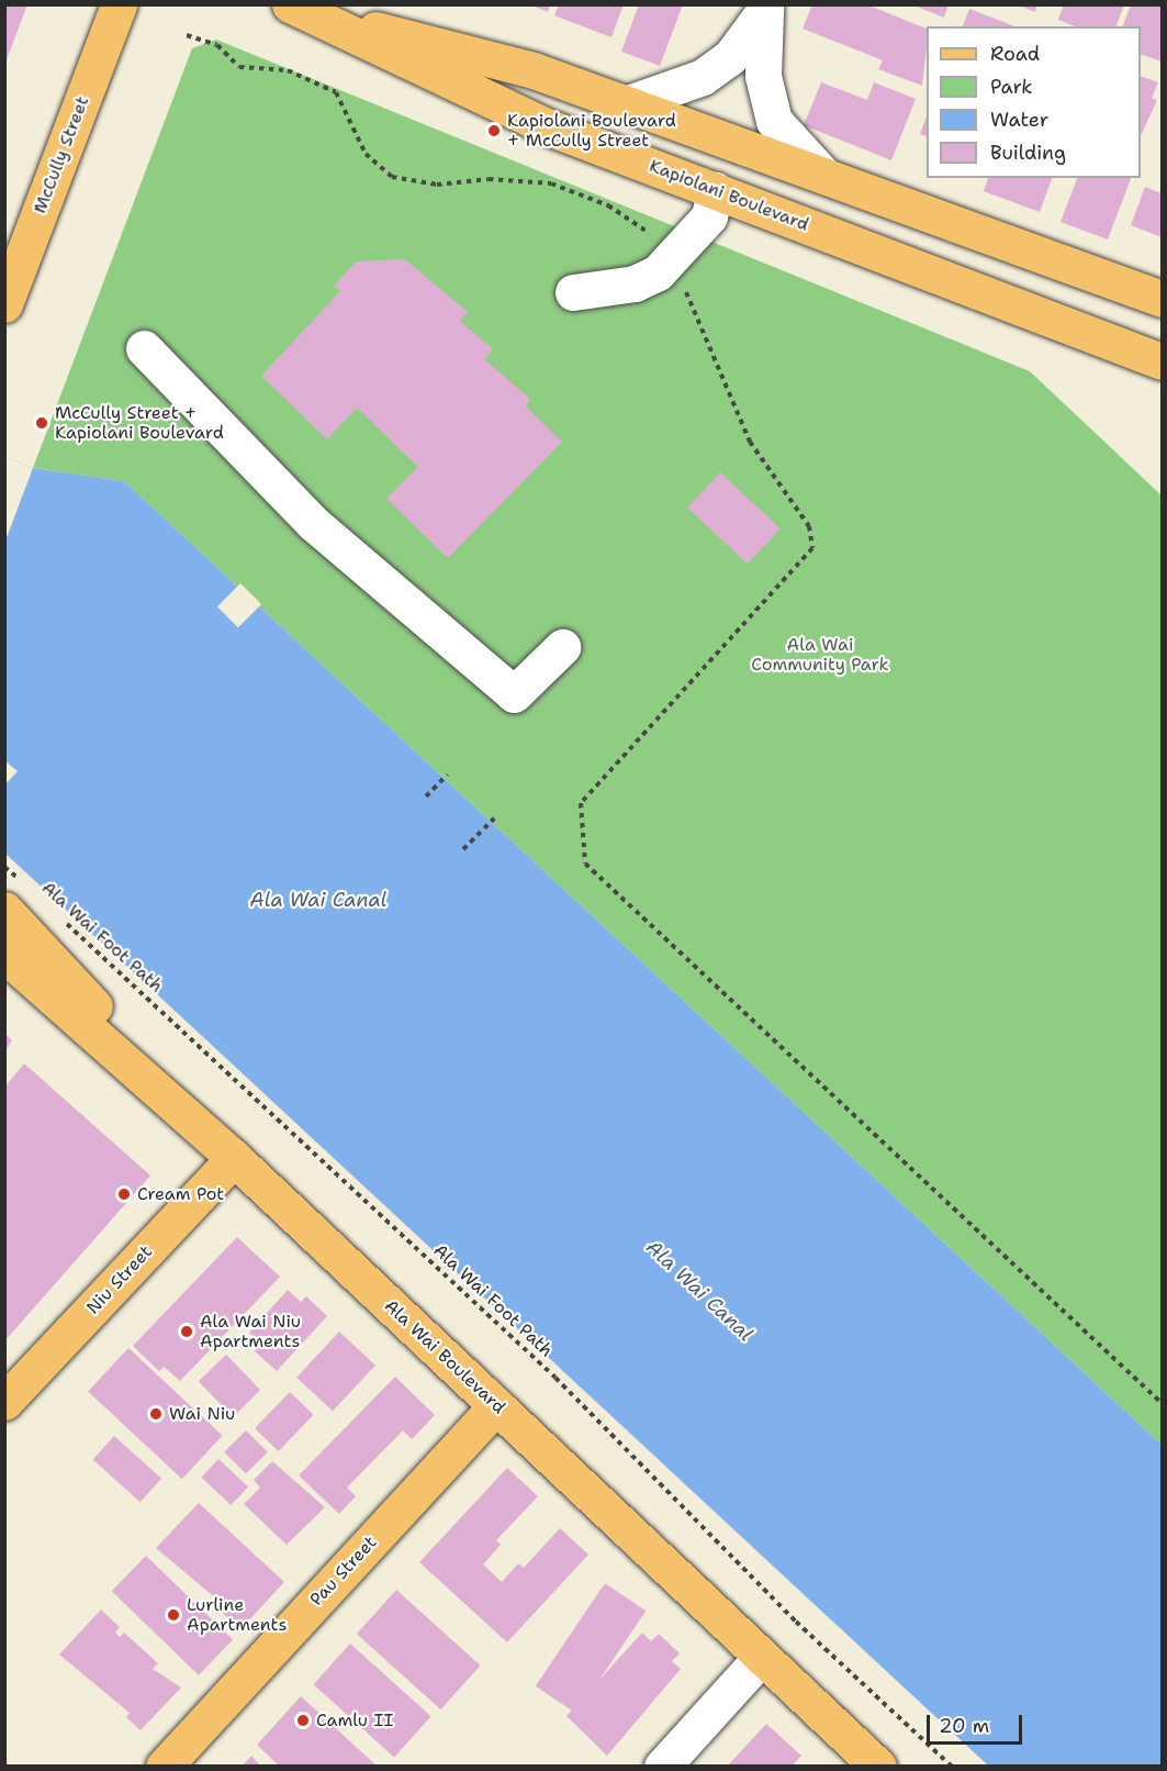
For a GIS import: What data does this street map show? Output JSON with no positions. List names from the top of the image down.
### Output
{
  "streets": {
    "main road": [
      "McCully Street",
      "Kapiolani Boulevard",
      "Niu Street",
      "Ala Wai Boulevard",
      "Pau Street"
    ],
    "path": ["Ala Wai Foot Path"]
  },
  "crossings": [
    ["Niu Street", "Ala Wai Boulevard"],
    ["Ala Wai Boulevard", "Pau Street"]
  ],
  "water": ["Ala Wai Canal"],
  "parks": ["Ala Wai Community Park"],
  "places": [
    "Kapiolani Boulevard + McCully Street",
    "McCully Street + Kapiolani Boulevard",
    "Cream Pot",
    "Ala Wai Niu Apartments",
    "Wai Niu",
    "Lurline Apartments",
    "Camlu II"
  ],
  "legend": [
    "Road",
    "Park",
    "Water",
    "Building"
  ],
  "scale_bar": "20 m"
}
